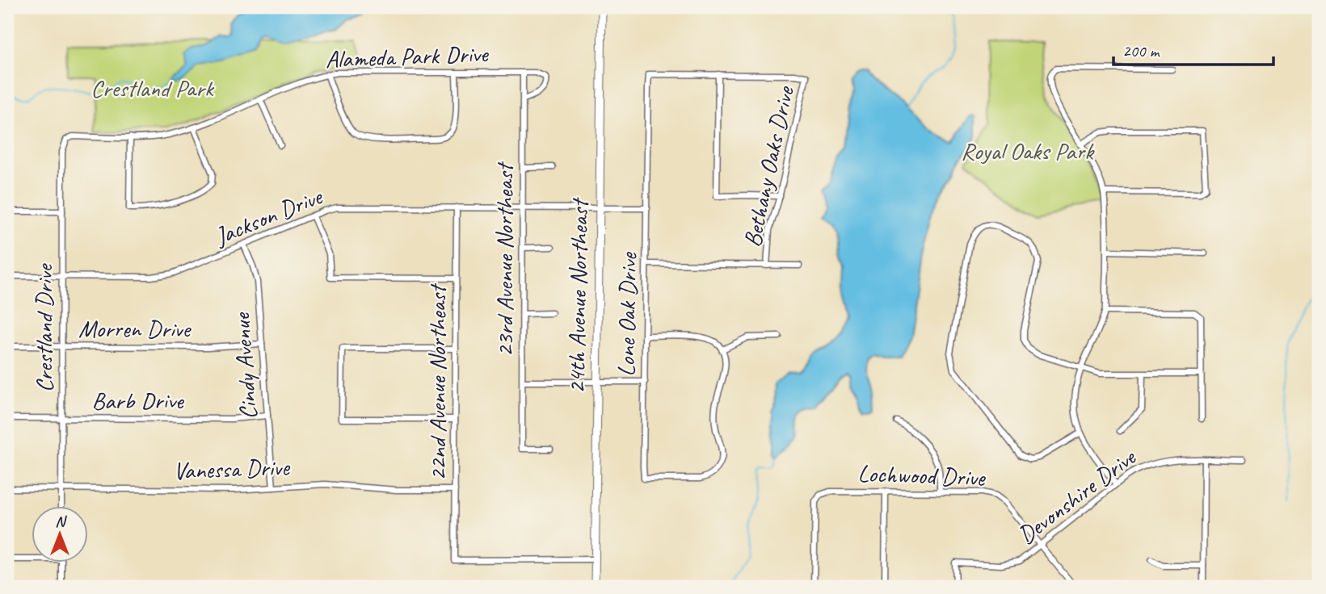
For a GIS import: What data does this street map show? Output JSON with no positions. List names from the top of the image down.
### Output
{
  "streets": {
    "street": [
      "Alameda Park Drive",
      "Bethany Oaks Drive",
      "Jackson Drive",
      "23rd Avenue Northeast",
      "24th Avenue Northeast",
      "Lone Oak Drive",
      "Crestland Drive",
      "Morren Drive",
      "Cindy Avenue",
      "22nd Avenue Northeast",
      "Barb Drive",
      "Vanessa Drive",
      "Lochwood Drive",
      "Devonshire Drive"
    ]
  },
  "crossings": [
    ["Alameda Park Drive", "23rd Avenue Northeast"],
    ["Alameda Park Drive", "Crestland Drive"],
    ["Bethany Oaks Drive", "Lone Oak Drive"],
    ["Jackson Drive", "23rd Avenue Northeast"],
    ["Jackson Drive", "24th Avenue Northeast"],
    ["Jackson Drive", "Lone Oak Drive"],
    ["Jackson Drive", "Crestland Drive"],
    ["Jackson Drive", "Cindy Avenue"],
    ["Jackson Drive", "22nd Avenue Northeast"],
    ["24th Avenue Northeast", "22nd Avenue Northeast"],
    ["Crestland Drive", "Morren Drive"],
    ["Crestland Drive", "Barb Drive"],
    ["Crestland Drive", "Vanessa Drive"],
    ["Morren Drive", "Cindy Avenue"],
    ["Cindy Avenue", "Barb Drive"],
    ["Cindy Avenue", "Vanessa Drive"],
    ["22nd Avenue Northeast", "Vanessa Drive"],
    ["Lochwood Drive", "Devonshire Drive"]
  ],
  "parks": ["Crestland Park", "Royal Oaks Park"],
  "scale_bar": "200 m",
  "north": "top"
}
